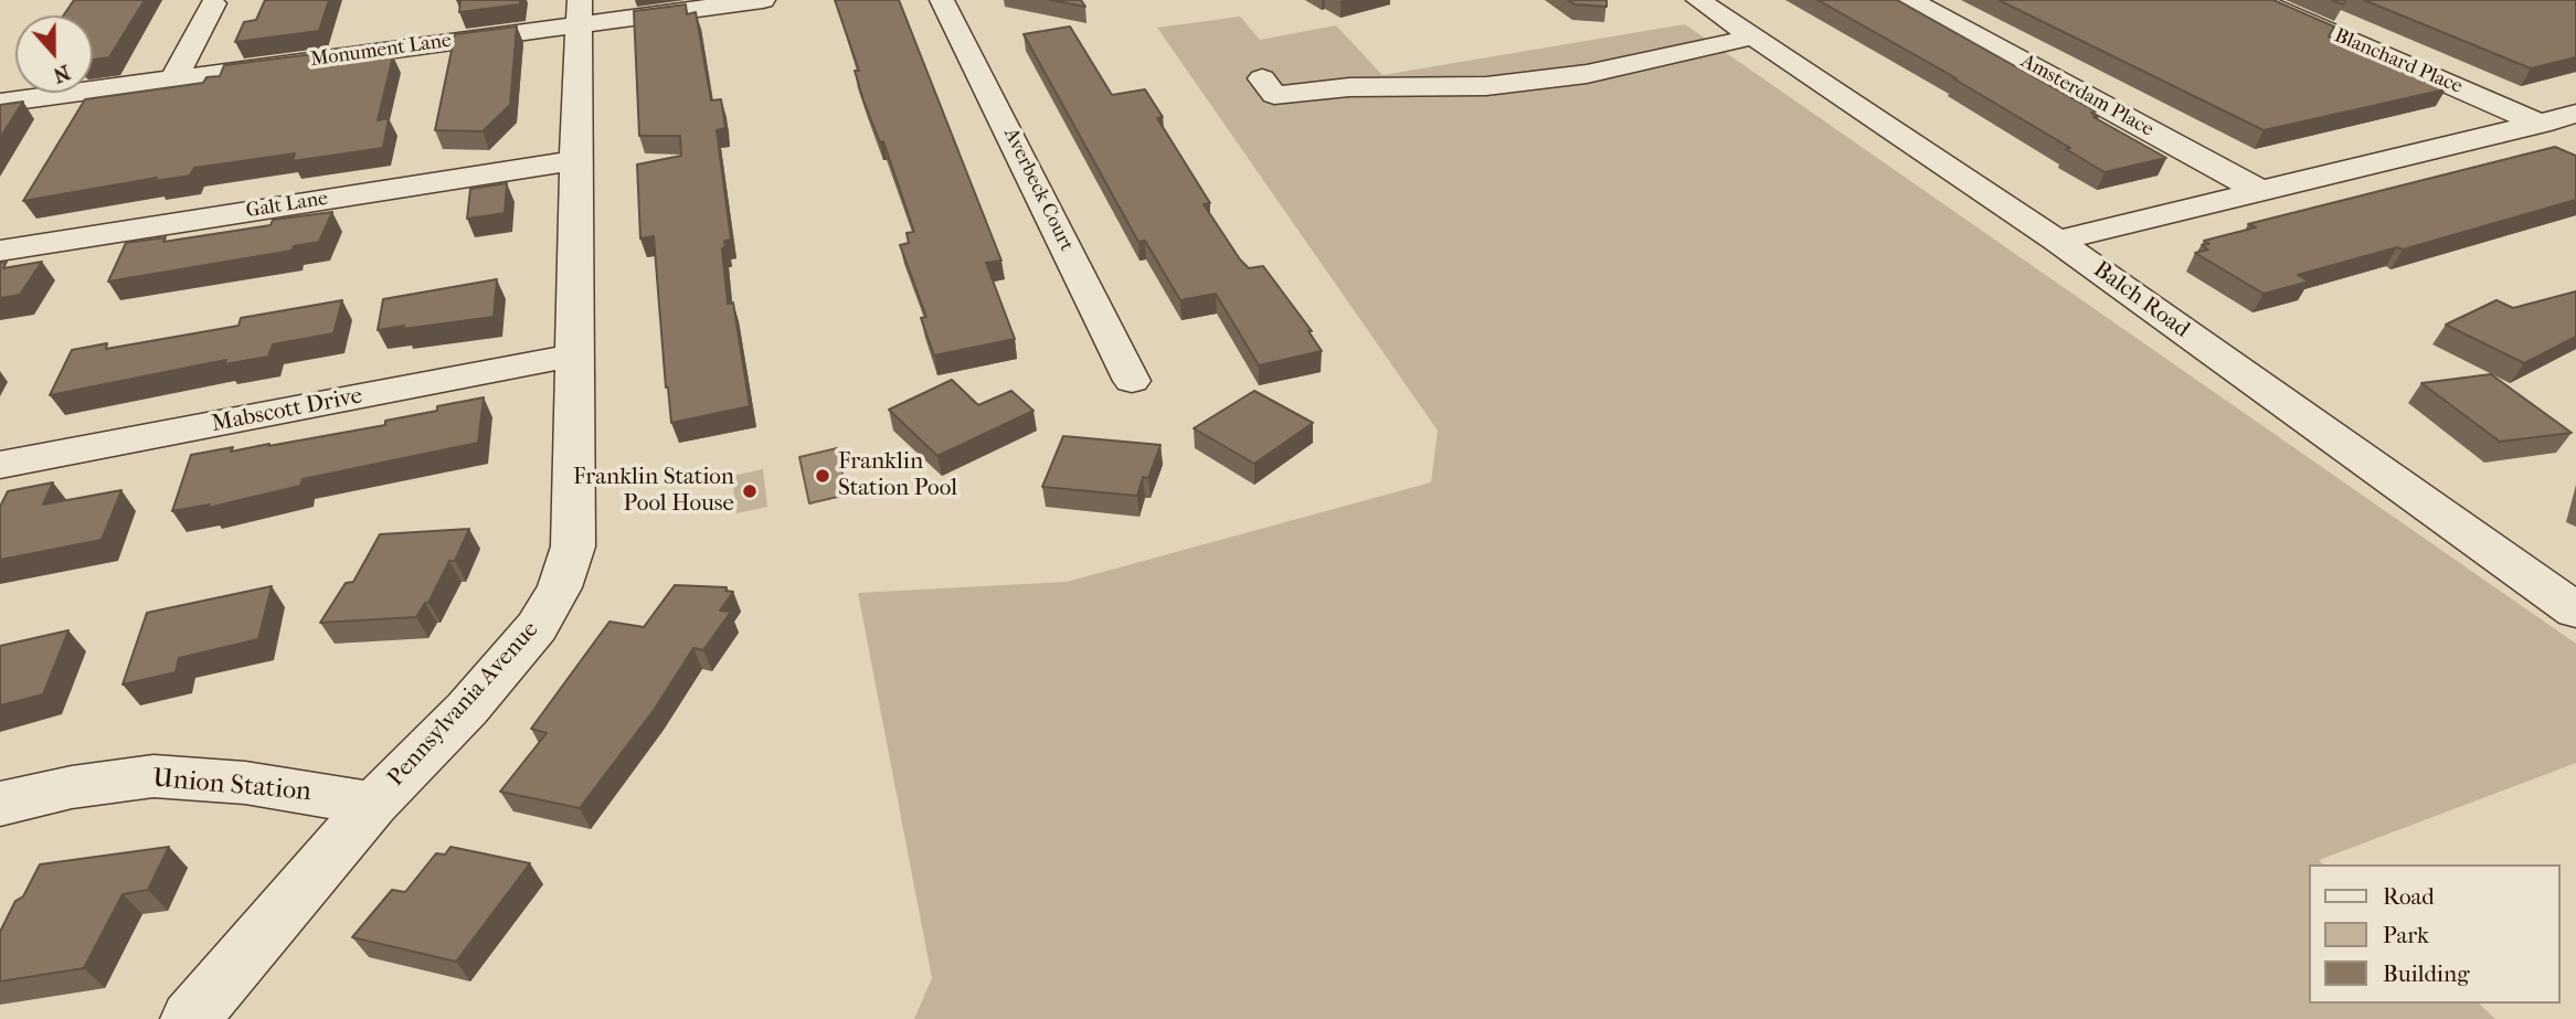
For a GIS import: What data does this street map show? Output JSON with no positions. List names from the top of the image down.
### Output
{
  "streets": {
    "street": [
      "Monument Lane",
      "Blanchard Place",
      "Amsterdam Place",
      "Averbeck Court",
      "Galt Lane",
      "Balch Road",
      "Mabscott Drive",
      "Pennsylvania Avenue",
      "Union Station"
    ]
  },
  "crossings": [
    ["Monument Lane", "Pennsylvania Avenue"],
    ["Galt Lane", "Pennsylvania Avenue"],
    ["Mabscott Drive", "Pennsylvania Avenue"],
    ["Pennsylvania Avenue", "Union Station"]
  ],
  "places": ["Franklin Station Pool", "Franklin Station Pool House"],
  "legend": ["Road", "Park", "Building"],
  "north": "bottom"
}
